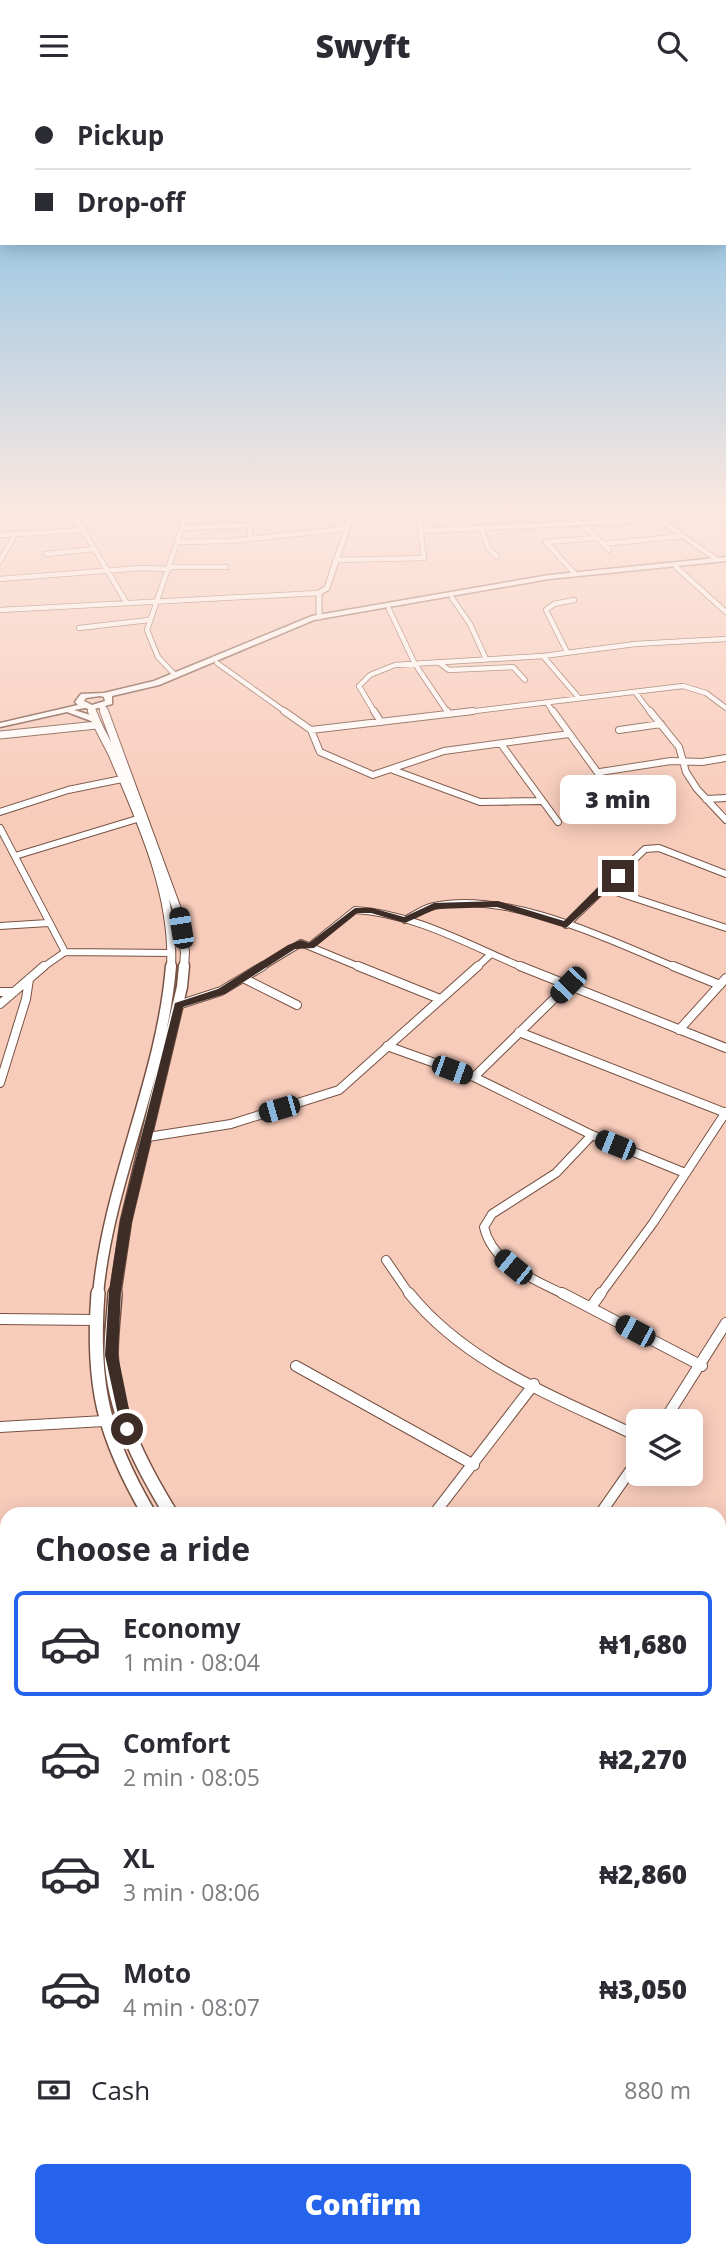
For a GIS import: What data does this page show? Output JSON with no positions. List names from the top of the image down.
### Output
{
  "page": {
    "header": "Swyft",
    "banner": ["Pickup", "Drop-off"],
    "bubble": "3 min",
    "heading": "Choose a ride",
    "list": [
      {
        "name": "Economy",
        "note": "1 min · 08:04",
        "value": "₦1,680"
      },
      {
        "name": "Comfort",
        "note": "2 min · 08:05",
        "value": "₦2,270"
      },
      {
        "name": "XL",
        "note": "3 min · 08:06",
        "value": "₦2,860"
      },
      {
        "name": "Moto",
        "note": "4 min · 08:07",
        "value": "₦3,050"
      }
    ],
    "pay": ["Cash", "880 m"],
    "buttons": "Confirm"
  }
}
